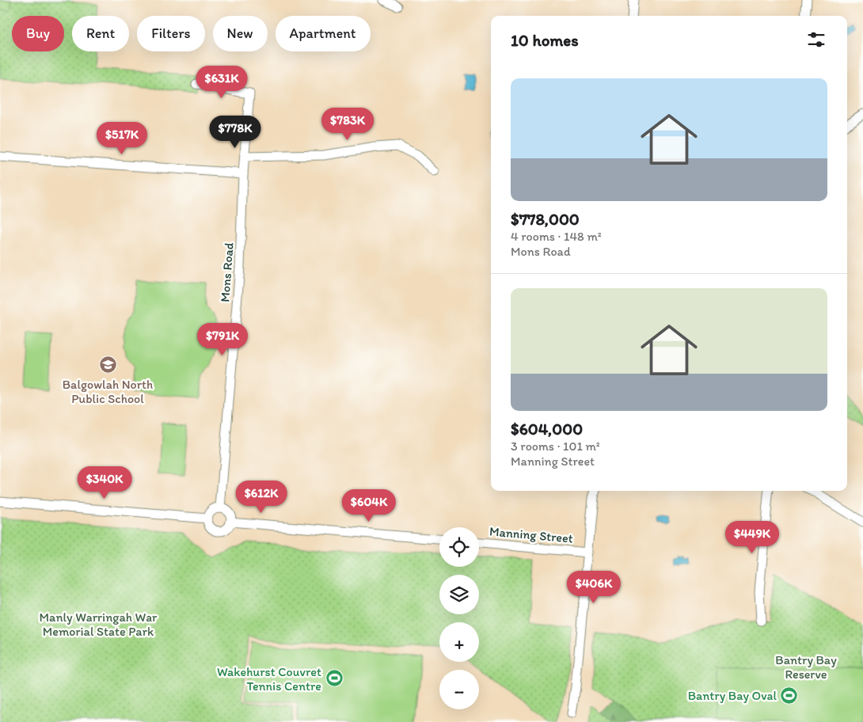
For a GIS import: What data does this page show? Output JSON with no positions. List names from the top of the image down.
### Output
{
  "streets": {
    "street": ["Mons Road", "Manning Street"]
  },
  "parks": ["Manly Warringah War Memorial State Park", "Bantry Bay Reserve"],
  "places": {
    "school or university": ["Balgowlah North Public School"],
    "sports": ["Wakehurst Couvret Tennis Centre", "Bantry Bay Oval"]
  },
  "page": {
    "chip": [
      "Buy",
      "Rent",
      "Filters",
      "New",
      "Apartment"
    ],
    "heading": "10 homes",
    "list": [
      {
        "name": "$778,000",
        "note": "4 rooms · 148 m² · Mons Road"
      },
      {
        "name": "$604,000",
        "note": "3 rooms · 101 m² · Manning Street"
      }
    ],
    "price": [
      "$631K",
      "$783K",
      "$778K",
      "$517K",
      "$791K",
      "$340K",
      "$612K",
      "$604K",
      "$449K",
      "$406K"
    ],
    "map_buttons": ["+", "−"]
  }
}
